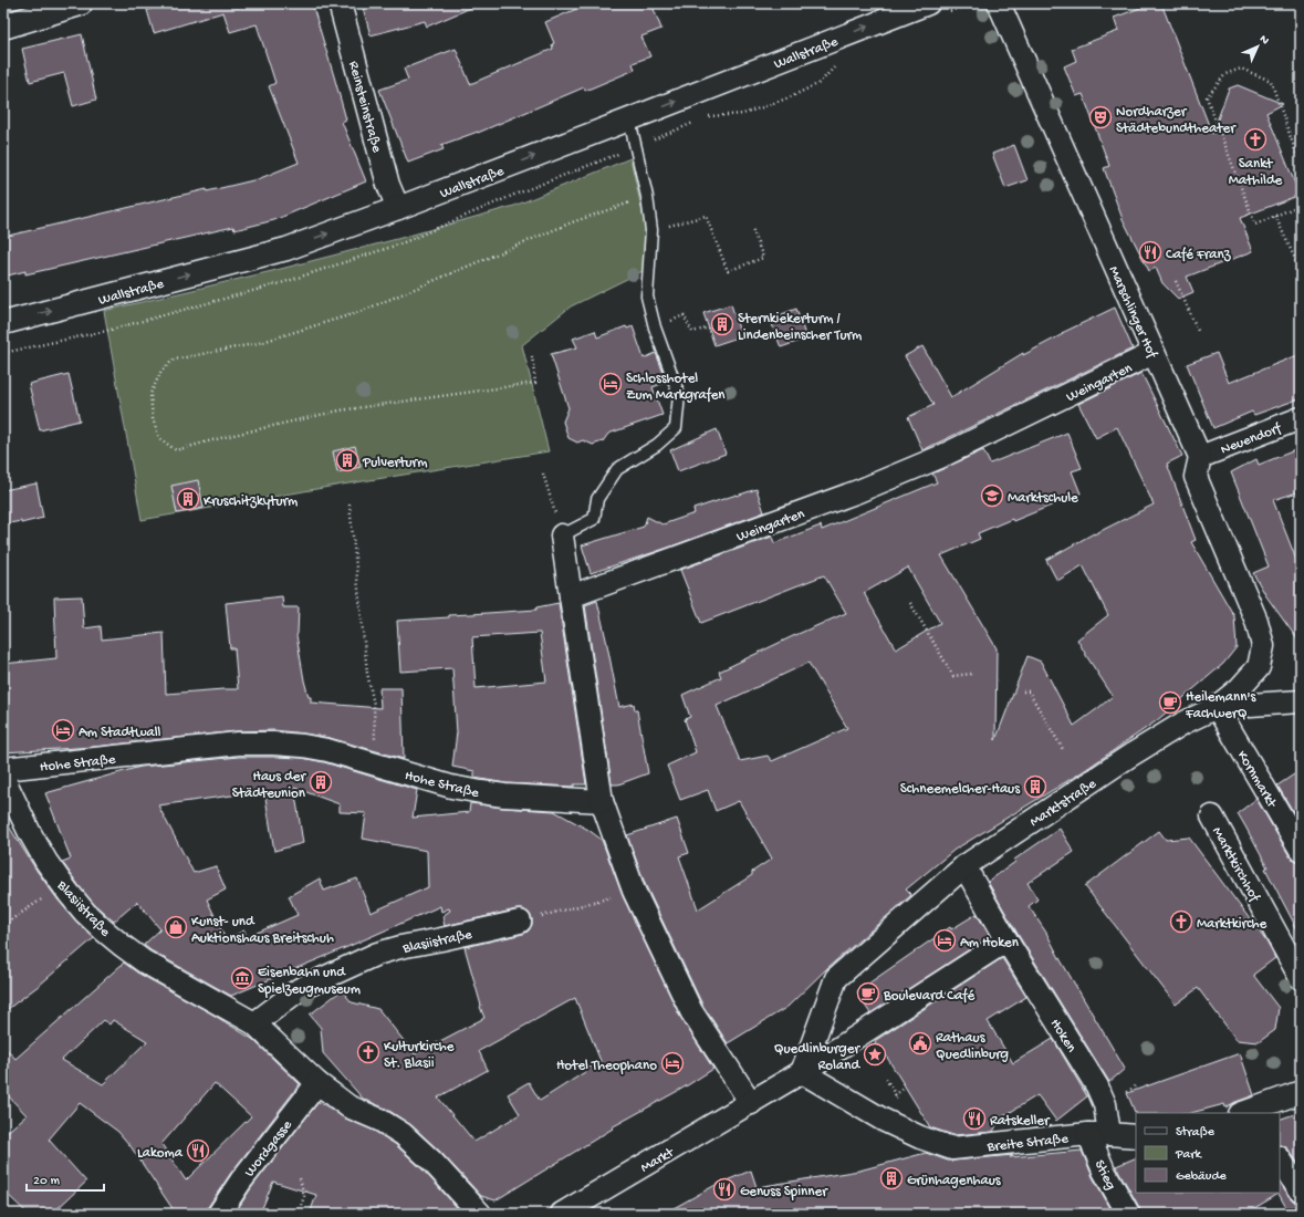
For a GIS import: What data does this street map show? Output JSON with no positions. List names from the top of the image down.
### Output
{
  "streets": {
    "street": [
      "Wallstraße",
      "Reinsteinstraße",
      "Marschlinger Hof",
      "Weingarten",
      "Neuendorf",
      "Hohe Straße",
      "Kornmarkt",
      "Marktstraße",
      "Marktkirchhof",
      "Blasiistraße",
      "Hoken",
      "Breite Straße",
      "Wordgasse",
      "Markt",
      "Stieg"
    ]
  },
  "crossings": [
    ["Wallstraße", "Reinsteinstraße"],
    ["Marschlinger Hof", "Weingarten"],
    ["Marschlinger Hof", "Neuendorf"],
    ["Marschlinger Hof", "Marktstraße"],
    ["Neuendorf", "Marktstraße"],
    ["Kornmarkt", "Marktstraße"],
    ["Marktstraße", "Hoken"],
    ["Marktstraße", "Breite Straße"],
    ["Marktstraße", "Markt"],
    ["Blasiistraße", "Wordgasse"],
    ["Hoken", "Breite Straße"],
    ["Hoken", "Markt"],
    ["Hoken", "Stieg"],
    ["Breite Straße", "Markt"],
    ["Breite Straße", "Stieg"]
  ],
  "one_way": ["Wallstraße"],
  "places": {
    "theatre": ["Nordharzer Städtebundtheater"],
    "church": ["Sankt Mathilde", "Marktkirche", "Kulturkirche St. Blasii"],
    "restaurant": [
      "Café Franz",
      "Ratskeller",
      "Lakoma",
      "Genuss Spinner"
    ],
    "building": [
      "Sternkiekerturm / Lindenbeinscher Turm",
      "Pulverturm",
      "Kruschitzkyturm",
      "Haus der Städteunion",
      "Schneemelcher-Haus",
      "Grünhagenhaus"
    ],
    "hotel": [
      "Schlosshotel Zum Markgrafen",
      "Am Stadtwall",
      "Am Hoken",
      "Hotel Theophano"
    ],
    "school or university": ["Marktschule"],
    "cafe": ["Heilemann's FachwerQ", "Boulevard Café"],
    "shop": ["Kunst- und Auktionshaus Breitschuh"],
    "museum": ["Eisenbahn und Spielzeugmuseum"],
    "public building": ["Rathaus Quedlinburg"],
    "place": ["Quedlinburger Roland"]
  },
  "legend": ["Straße", "Park", "Gebäude"],
  "scale_bar": "20 m",
  "north": "top right"
}
